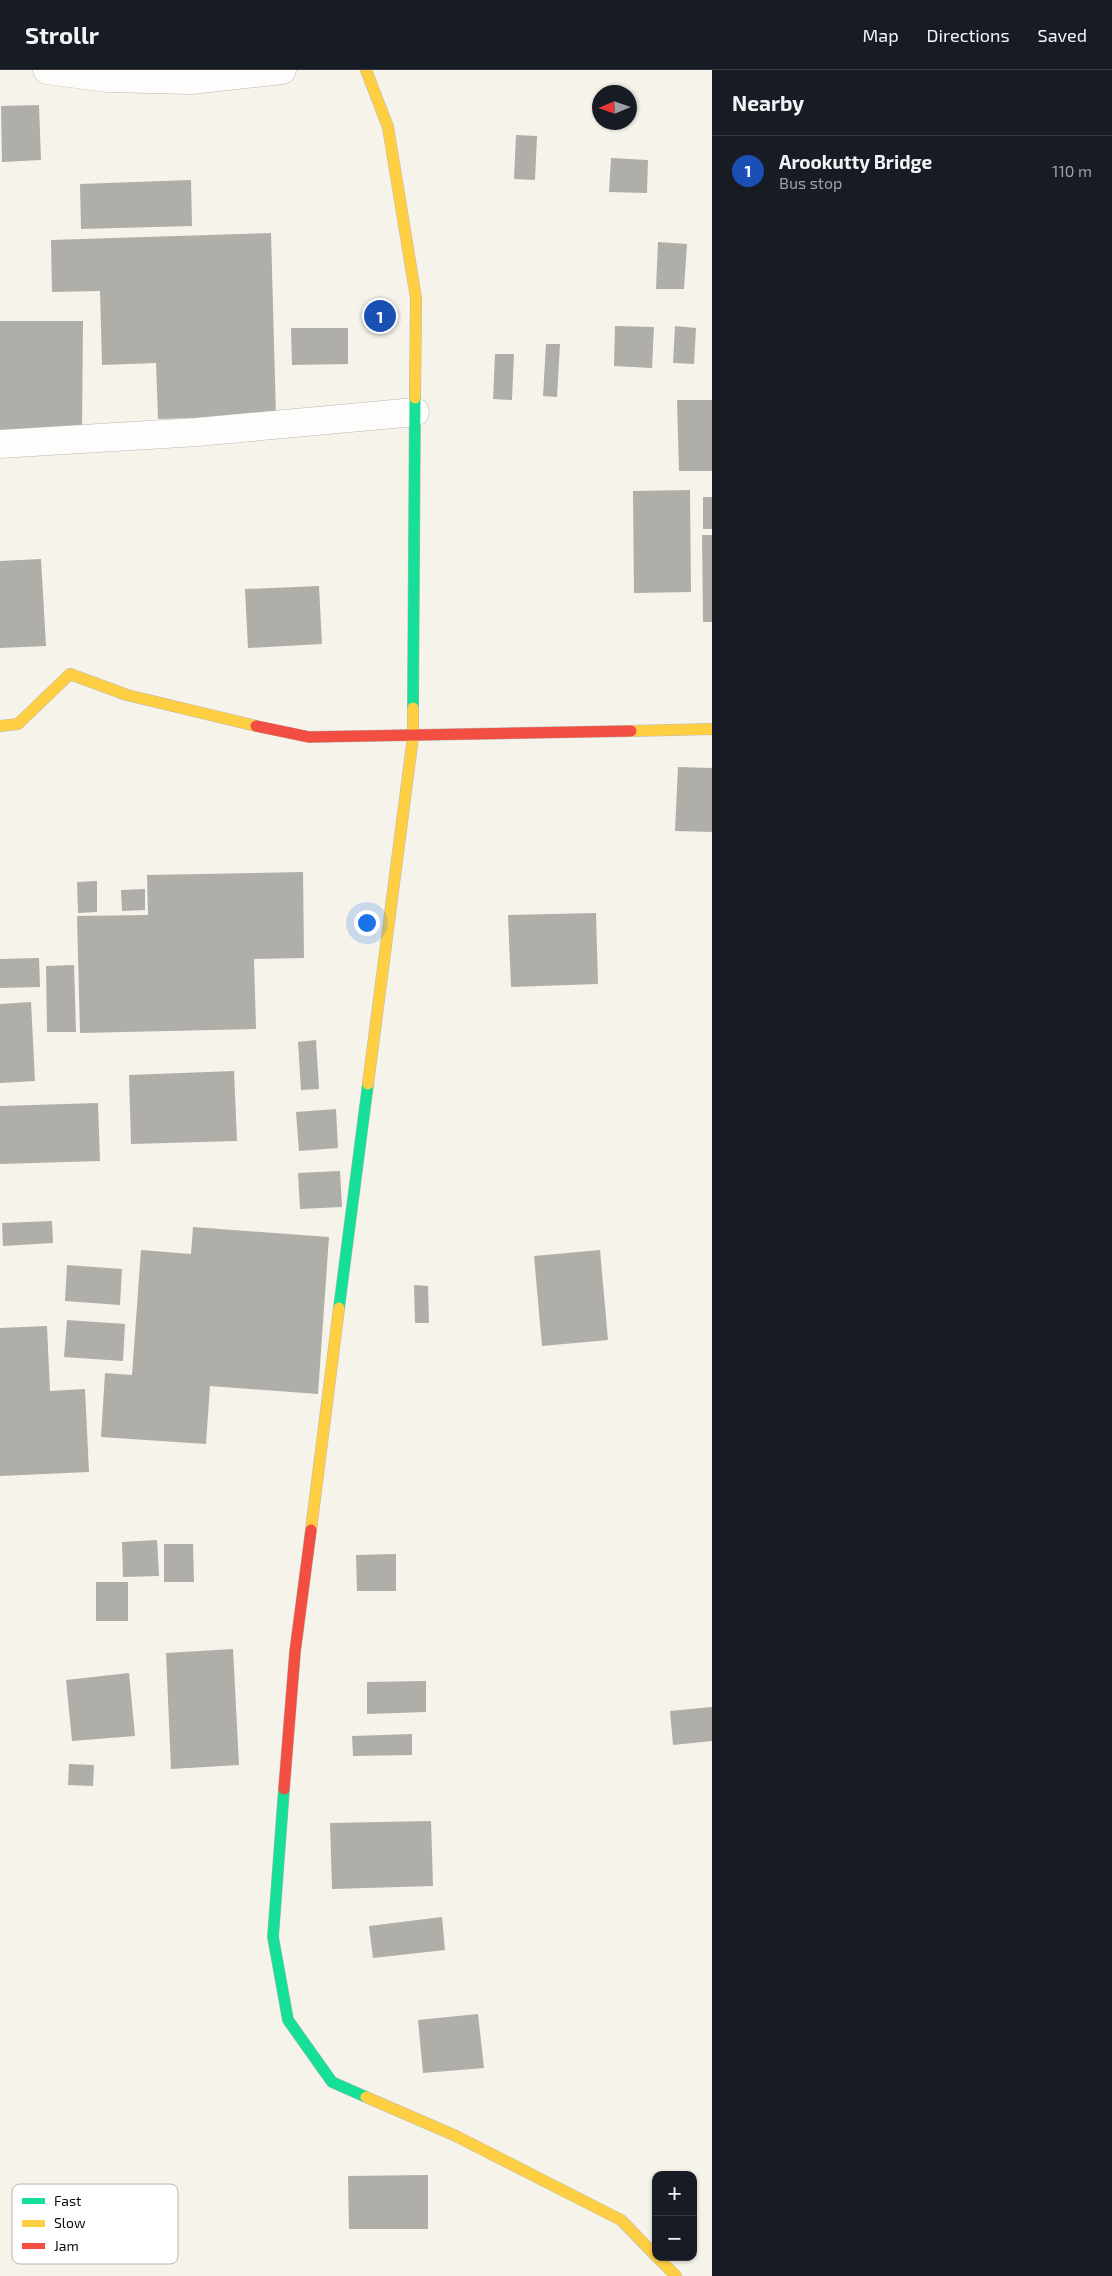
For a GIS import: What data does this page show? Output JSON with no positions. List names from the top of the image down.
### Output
{
  "legend": ["Fast", "Slow", "Jam"],
  "north": "left",
  "page": {
    "header": "Strollr",
    "nav": ["Map", "Directions", "Saved"],
    "heading": "Nearby",
    "list": [
      {
        "mark": "1",
        "name": "Arookutty Bridge",
        "note": "Bus stop",
        "value": "110 m"
      }
    ],
    "pins": "1",
    "map_buttons": ["+", "−"]
  }
}
